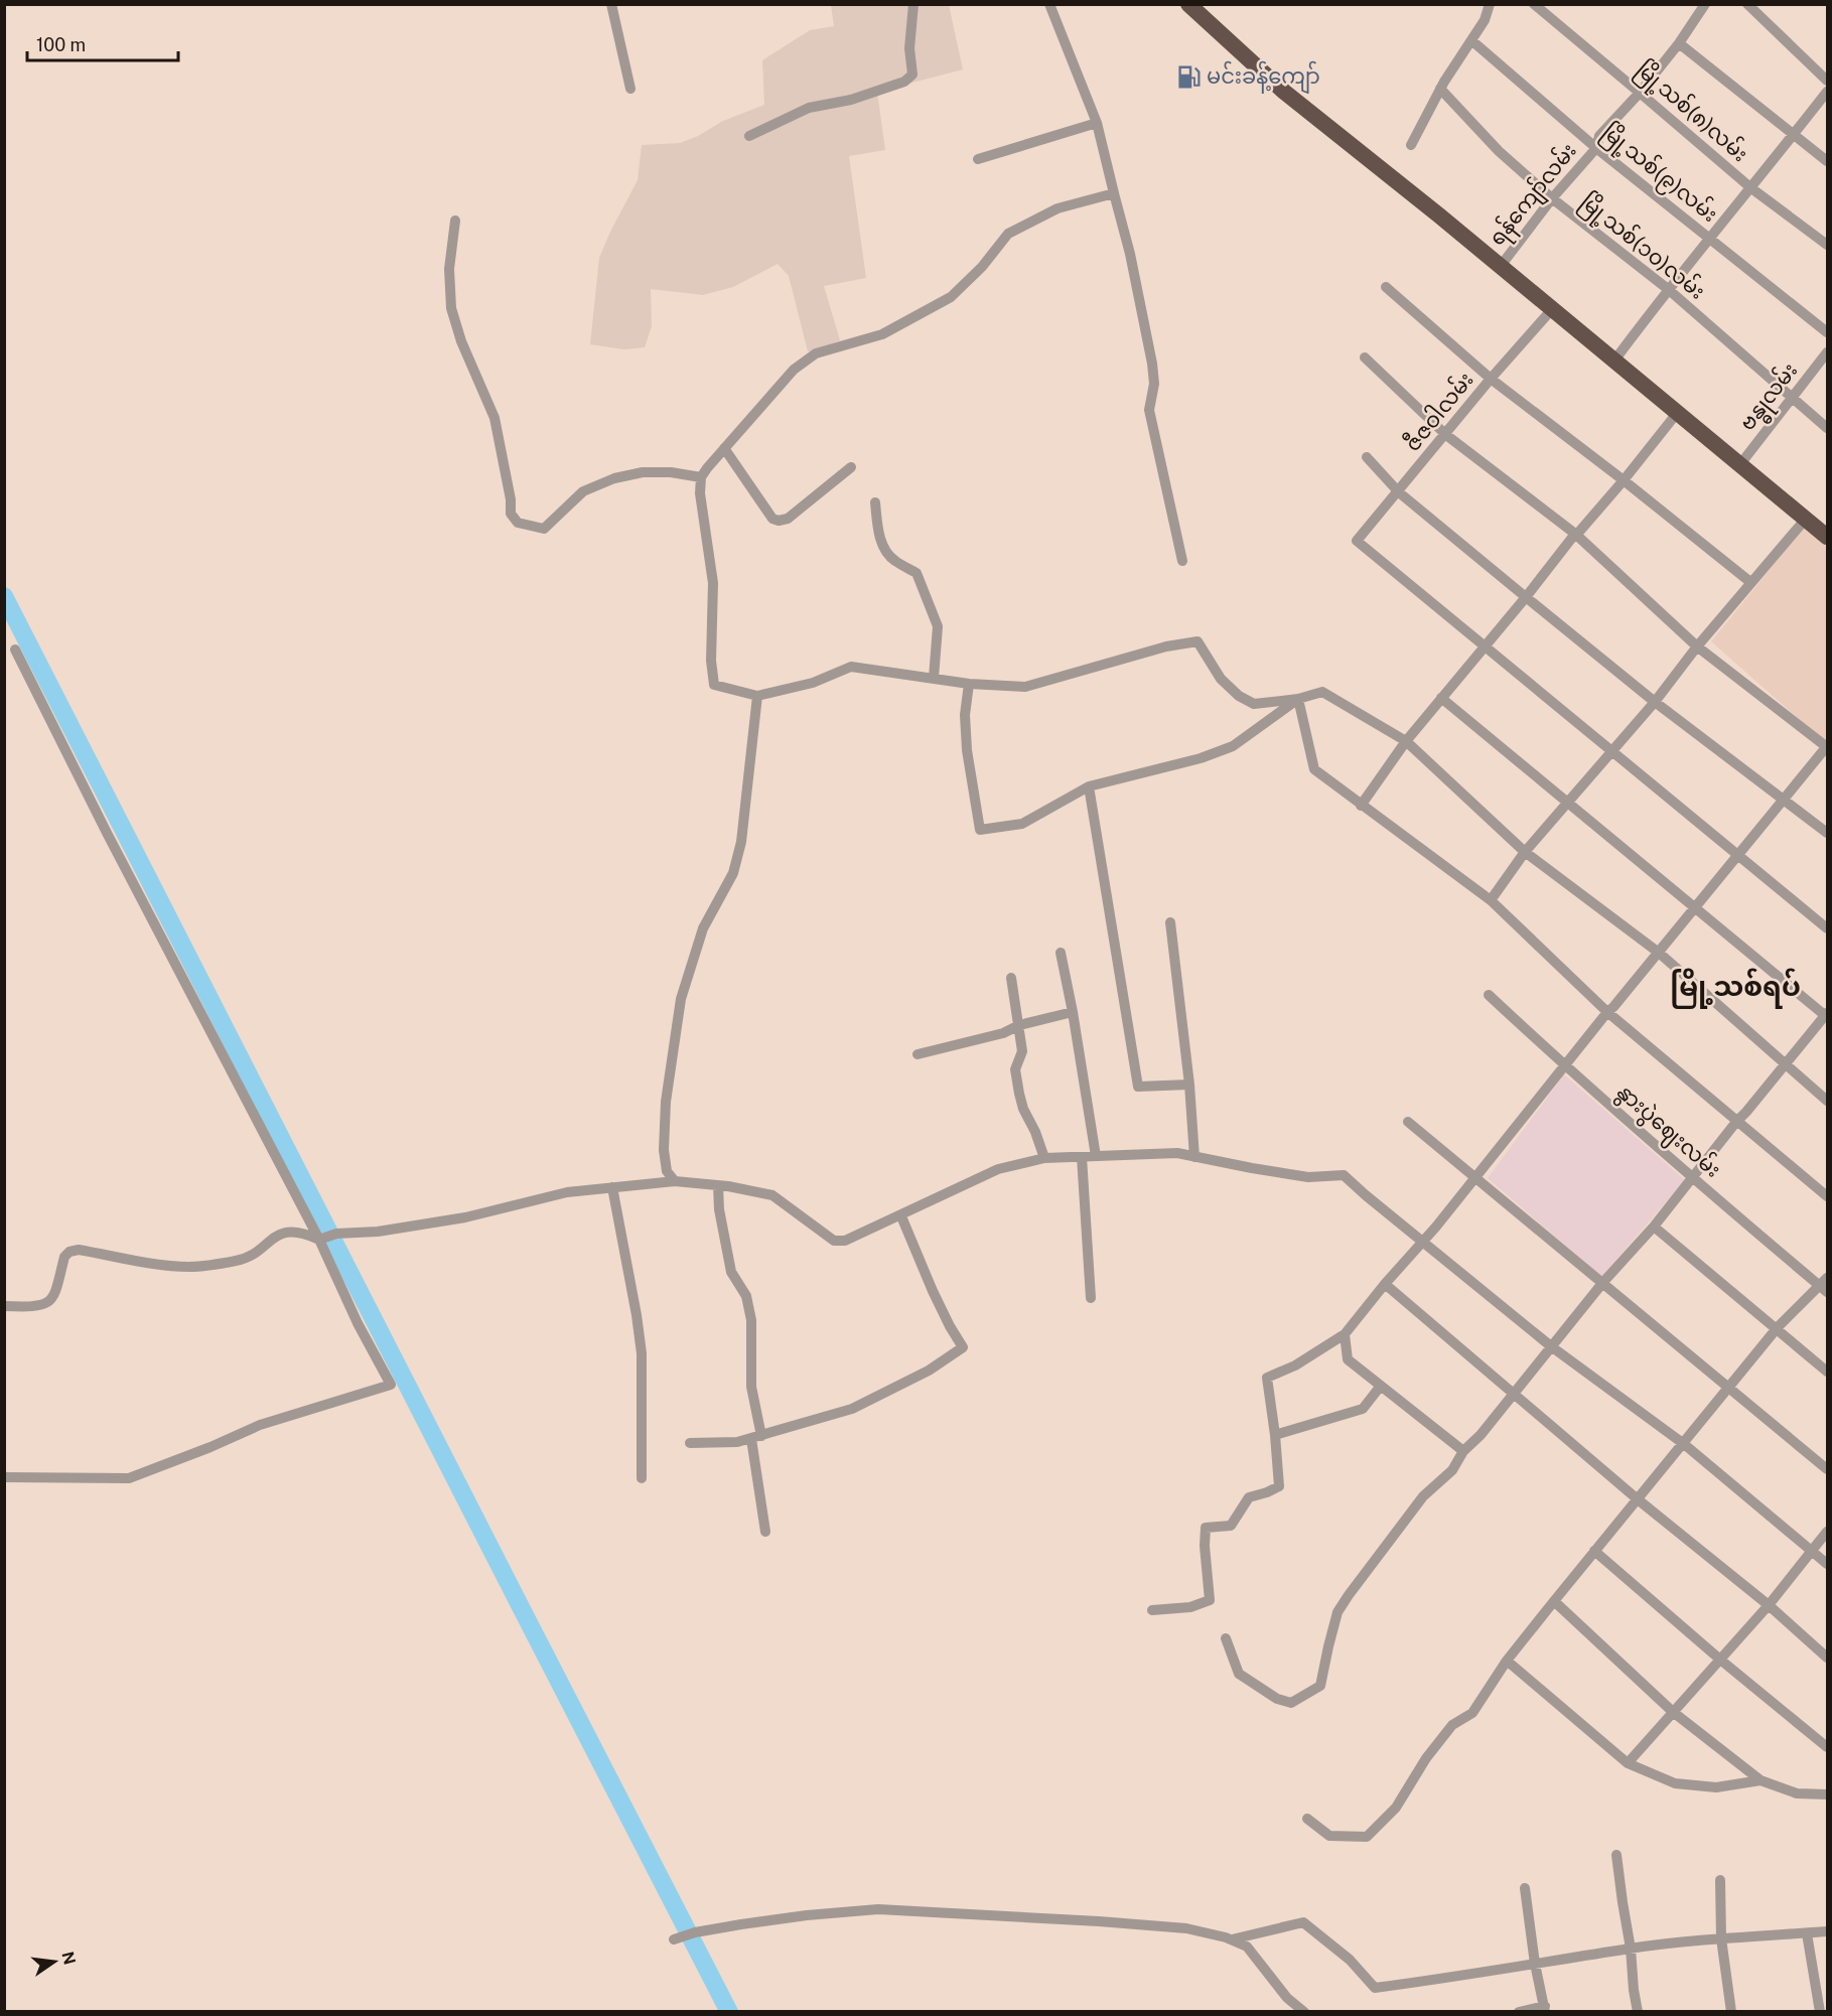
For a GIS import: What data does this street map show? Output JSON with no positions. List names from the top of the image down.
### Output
{
  "streets": {
    "street": [
      "မြို့သစ်(၈)လမ်း",
      "မြို့သစ်(၉)လမ်း",
      "ရန်ကျော်လမ်း",
      "မြို့သစ်(၁၀)လမ်း",
      "ဗန္ဓုလမ်း",
      "ဇီဇဝါလမ်း",
      "နွားပွဲဈေးလမ်း"
    ]
  },
  "crossings": [
    ["မြို့သစ်(၈)လမ်း", "ရန်ကျော်လမ်း"],
    ["မြို့သစ်(၉)လမ်း", "ရန်ကျော်လမ်း"],
    ["ရန်ကျော်လမ်း", "မြို့သစ်(၁၀)လမ်း"],
    ["မြို့သစ်(၁၀)လမ်း", "ဗန္ဓုလမ်း"]
  ],
  "districts": ["မြို့သစ်ရပ်"],
  "places": {
    "fuel station": ["မင်းခန့်ကျော်"]
  },
  "scale_bar": "100 m",
  "north": "right"
}
